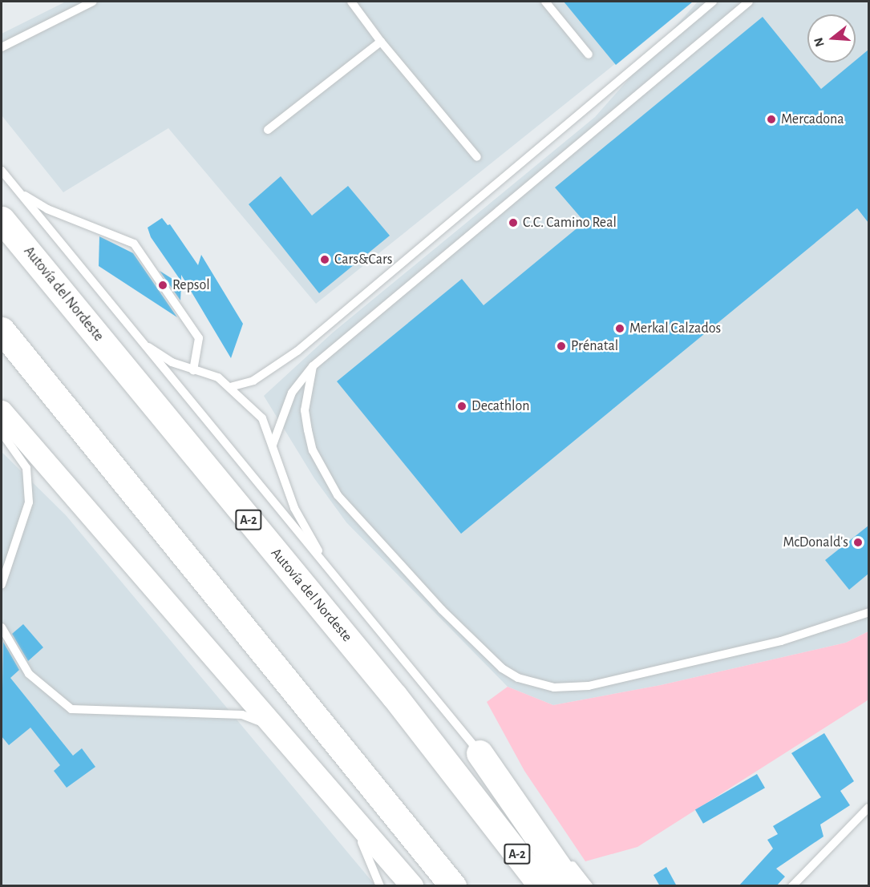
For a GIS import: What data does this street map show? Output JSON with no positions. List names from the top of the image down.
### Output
{
  "streets": {
    "highway": ["Autovía del Nordeste", "A-2"]
  },
  "places": [
    "Mercadona",
    "C.C. Camino Real",
    "Cars&Cars",
    "Repsol",
    "Merkal Calzados",
    "Prénatal",
    "Decathlon",
    "McDonald's"
  ],
  "north": "left"
}
